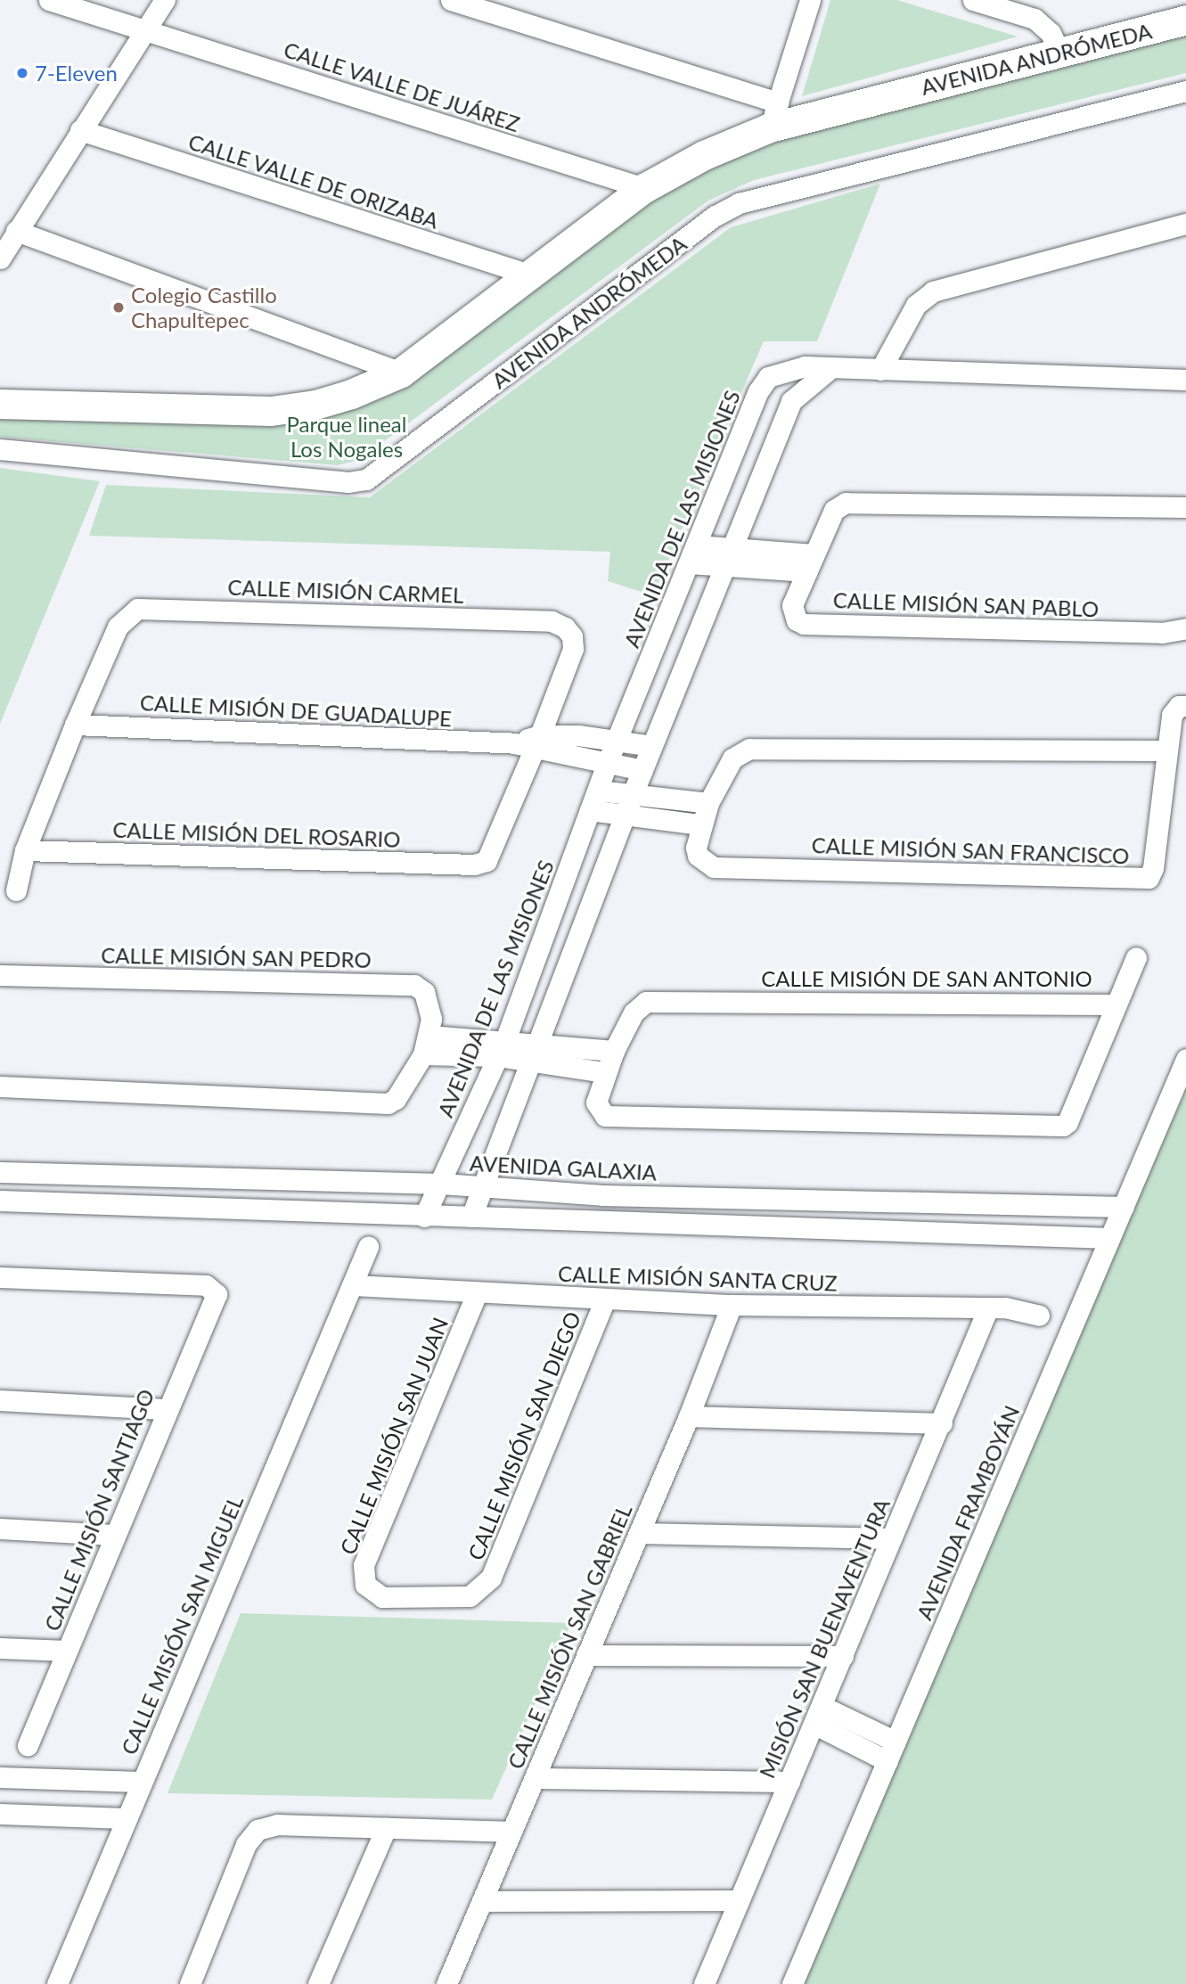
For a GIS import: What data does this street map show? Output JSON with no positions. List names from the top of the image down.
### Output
{
  "streets": {
    "street": [
      "AVENIDA ANDRÓMEDA",
      "CALLE VALLE DE JUÁREZ",
      "CALLE VALLE DE ORIZABA",
      "AVENIDA DE LAS MISIONES",
      "CALLE MISIÓN CARMEL",
      "CALLE MISIÓN SAN PABLO",
      "CALLE MISIÓN DE GUADALUPE",
      "CALLE MISIÓN DEL ROSARIO",
      "CALLE MISIÓN SAN FRANCISCO",
      "CALLE MISIÓN SAN PEDRO",
      "CALLE MISIÓN DE SAN ANTONIO",
      "AVENIDA GALAXIA",
      "CALLE MISIÓN SANTA CRUZ",
      "CALLE MISIÓN SAN JUAN",
      "CALLE MISIÓN SAN DIEGO",
      "CALLE MISIÓN SANTIAGO",
      "AVENIDA FRAMBOYÁN",
      "CALLE MISIÓN SAN MIGUEL",
      "CALLE MISIÓN SAN GABRIEL",
      "MISIÓN SAN BUENAVENTURA"
    ]
  },
  "crossings": [
    ["AVENIDA ANDRÓMEDA", "CALLE VALLE DE JUÁREZ"],
    ["AVENIDA ANDRÓMEDA", "CALLE VALLE DE ORIZABA"],
    ["AVENIDA DE LAS MISIONES", "CALLE MISIÓN SAN PABLO"],
    ["AVENIDA DE LAS MISIONES", "CALLE MISIÓN DE GUADALUPE"],
    ["AVENIDA DE LAS MISIONES", "AVENIDA GALAXIA"],
    ["CALLE MISIÓN CARMEL", "CALLE MISIÓN DE GUADALUPE"],
    ["CALLE MISIÓN CARMEL", "CALLE MISIÓN DEL ROSARIO"],
    ["CALLE MISIÓN DE GUADALUPE", "CALLE MISIÓN DEL ROSARIO"],
    ["AVENIDA GALAXIA", "AVENIDA FRAMBOYÁN"],
    ["CALLE MISIÓN SANTA CRUZ", "CALLE MISIÓN SAN JUAN"],
    ["CALLE MISIÓN SANTA CRUZ", "CALLE MISIÓN SAN DIEGO"],
    ["CALLE MISIÓN SANTA CRUZ", "CALLE MISIÓN SAN MIGUEL"],
    ["CALLE MISIÓN SANTA CRUZ", "CALLE MISIÓN SAN GABRIEL"],
    ["CALLE MISIÓN SANTA CRUZ", "MISIÓN SAN BUENAVENTURA"],
    ["CALLE MISIÓN SAN JUAN", "CALLE MISIÓN SAN DIEGO"]
  ],
  "parks": ["Parque lineal Los Nogales"],
  "places": ["7-Eleven", "Colegio Castillo Chapultepec"]
}
